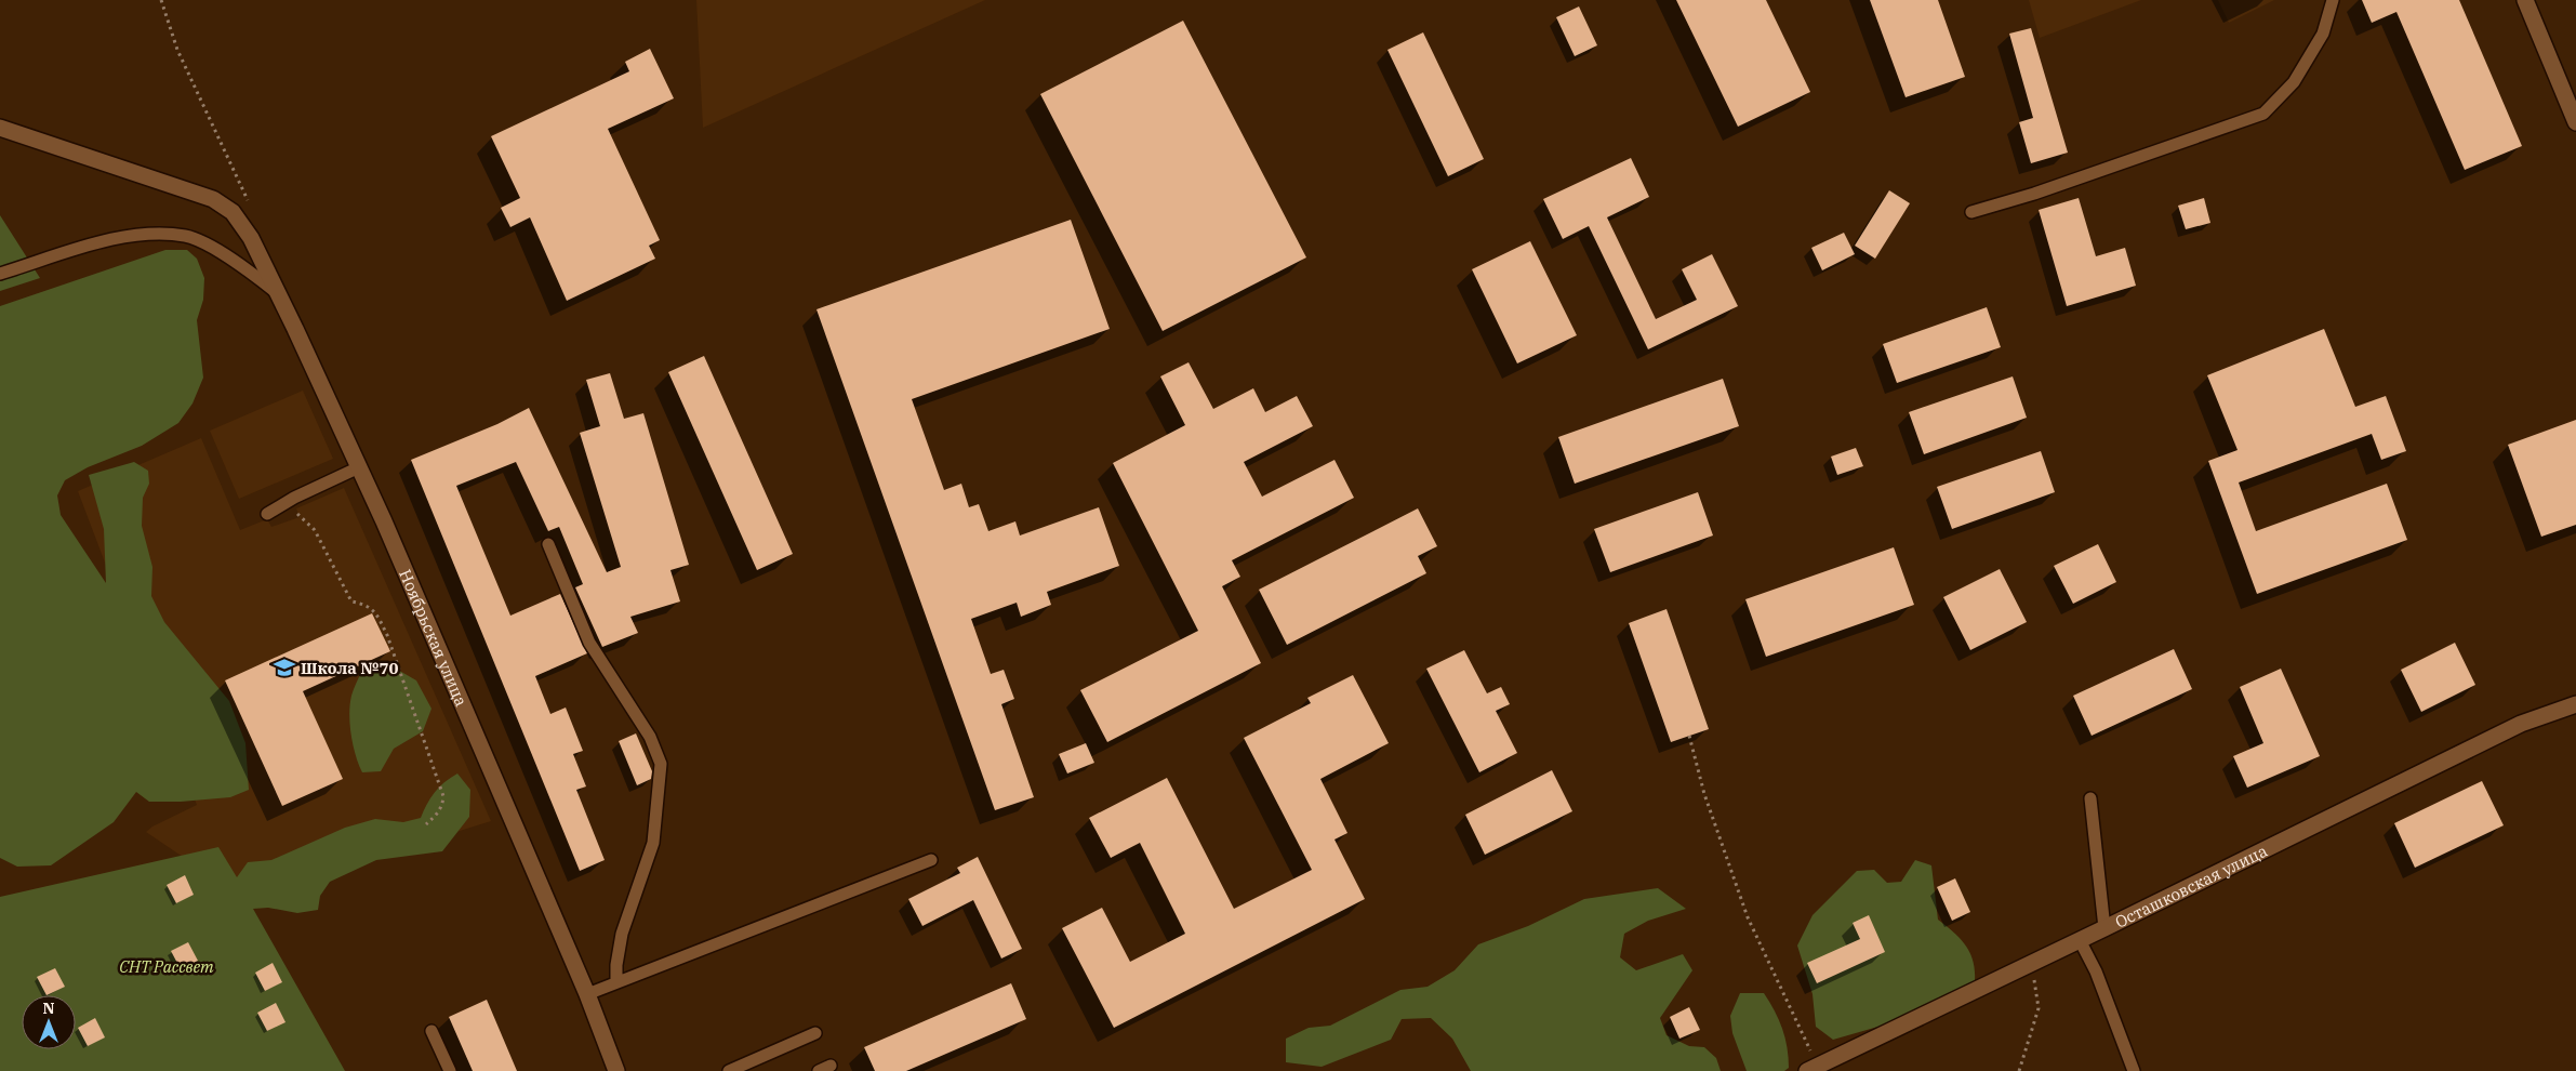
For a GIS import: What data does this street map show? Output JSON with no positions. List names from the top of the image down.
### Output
{
  "streets": {
    "street": ["Ноябрьская улица", "Осташковская улица"]
  },
  "parks": ["СНТ Рассвет"],
  "places": {
    "school or university": ["Школа №70"]
  },
  "north": "top"
}
